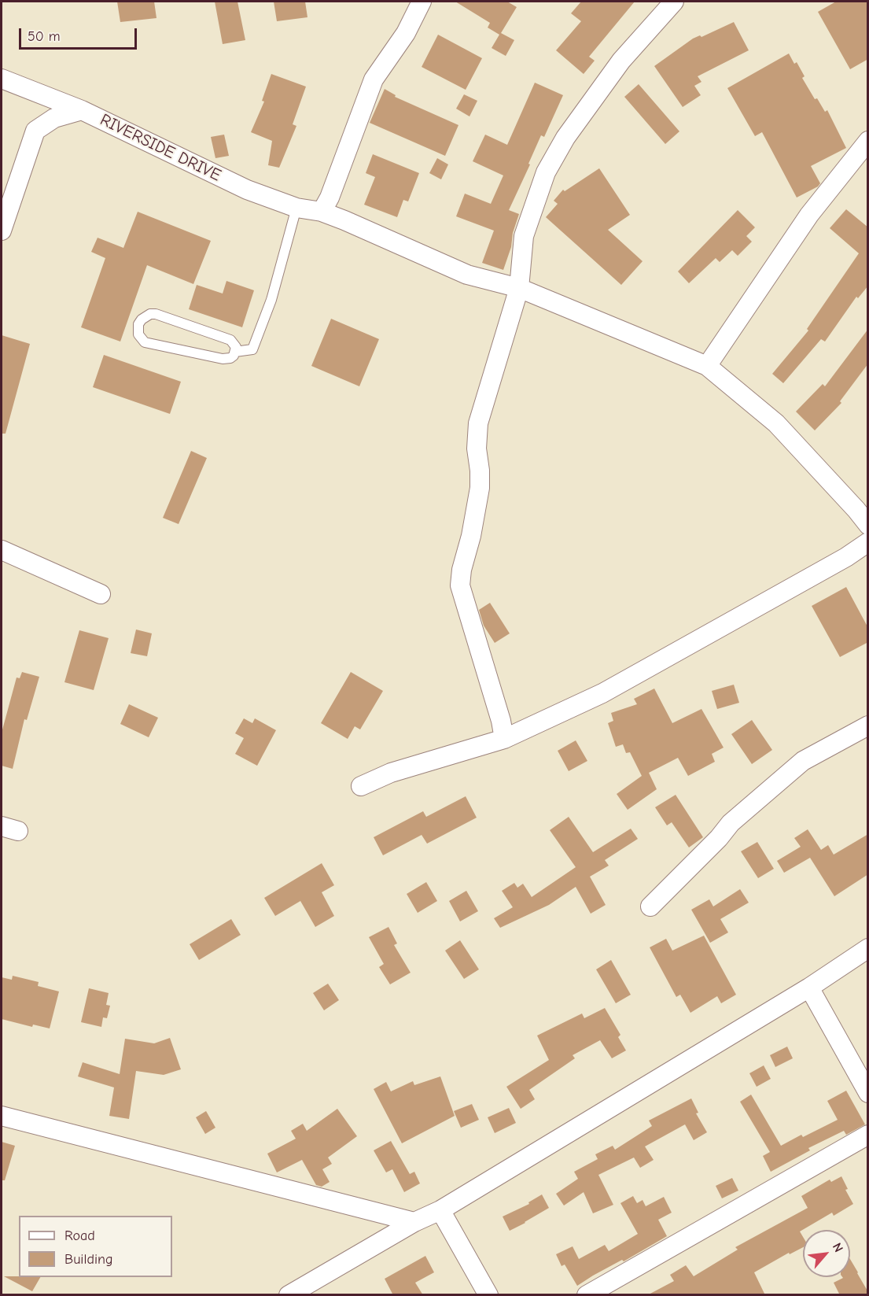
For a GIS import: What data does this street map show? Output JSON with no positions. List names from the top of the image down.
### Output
{
  "streets": {
    "street": ["RIVERSIDE DRIVE"]
  },
  "legend": ["Road", "Building"],
  "scale_bar": "50 m",
  "north": "top right"
}
